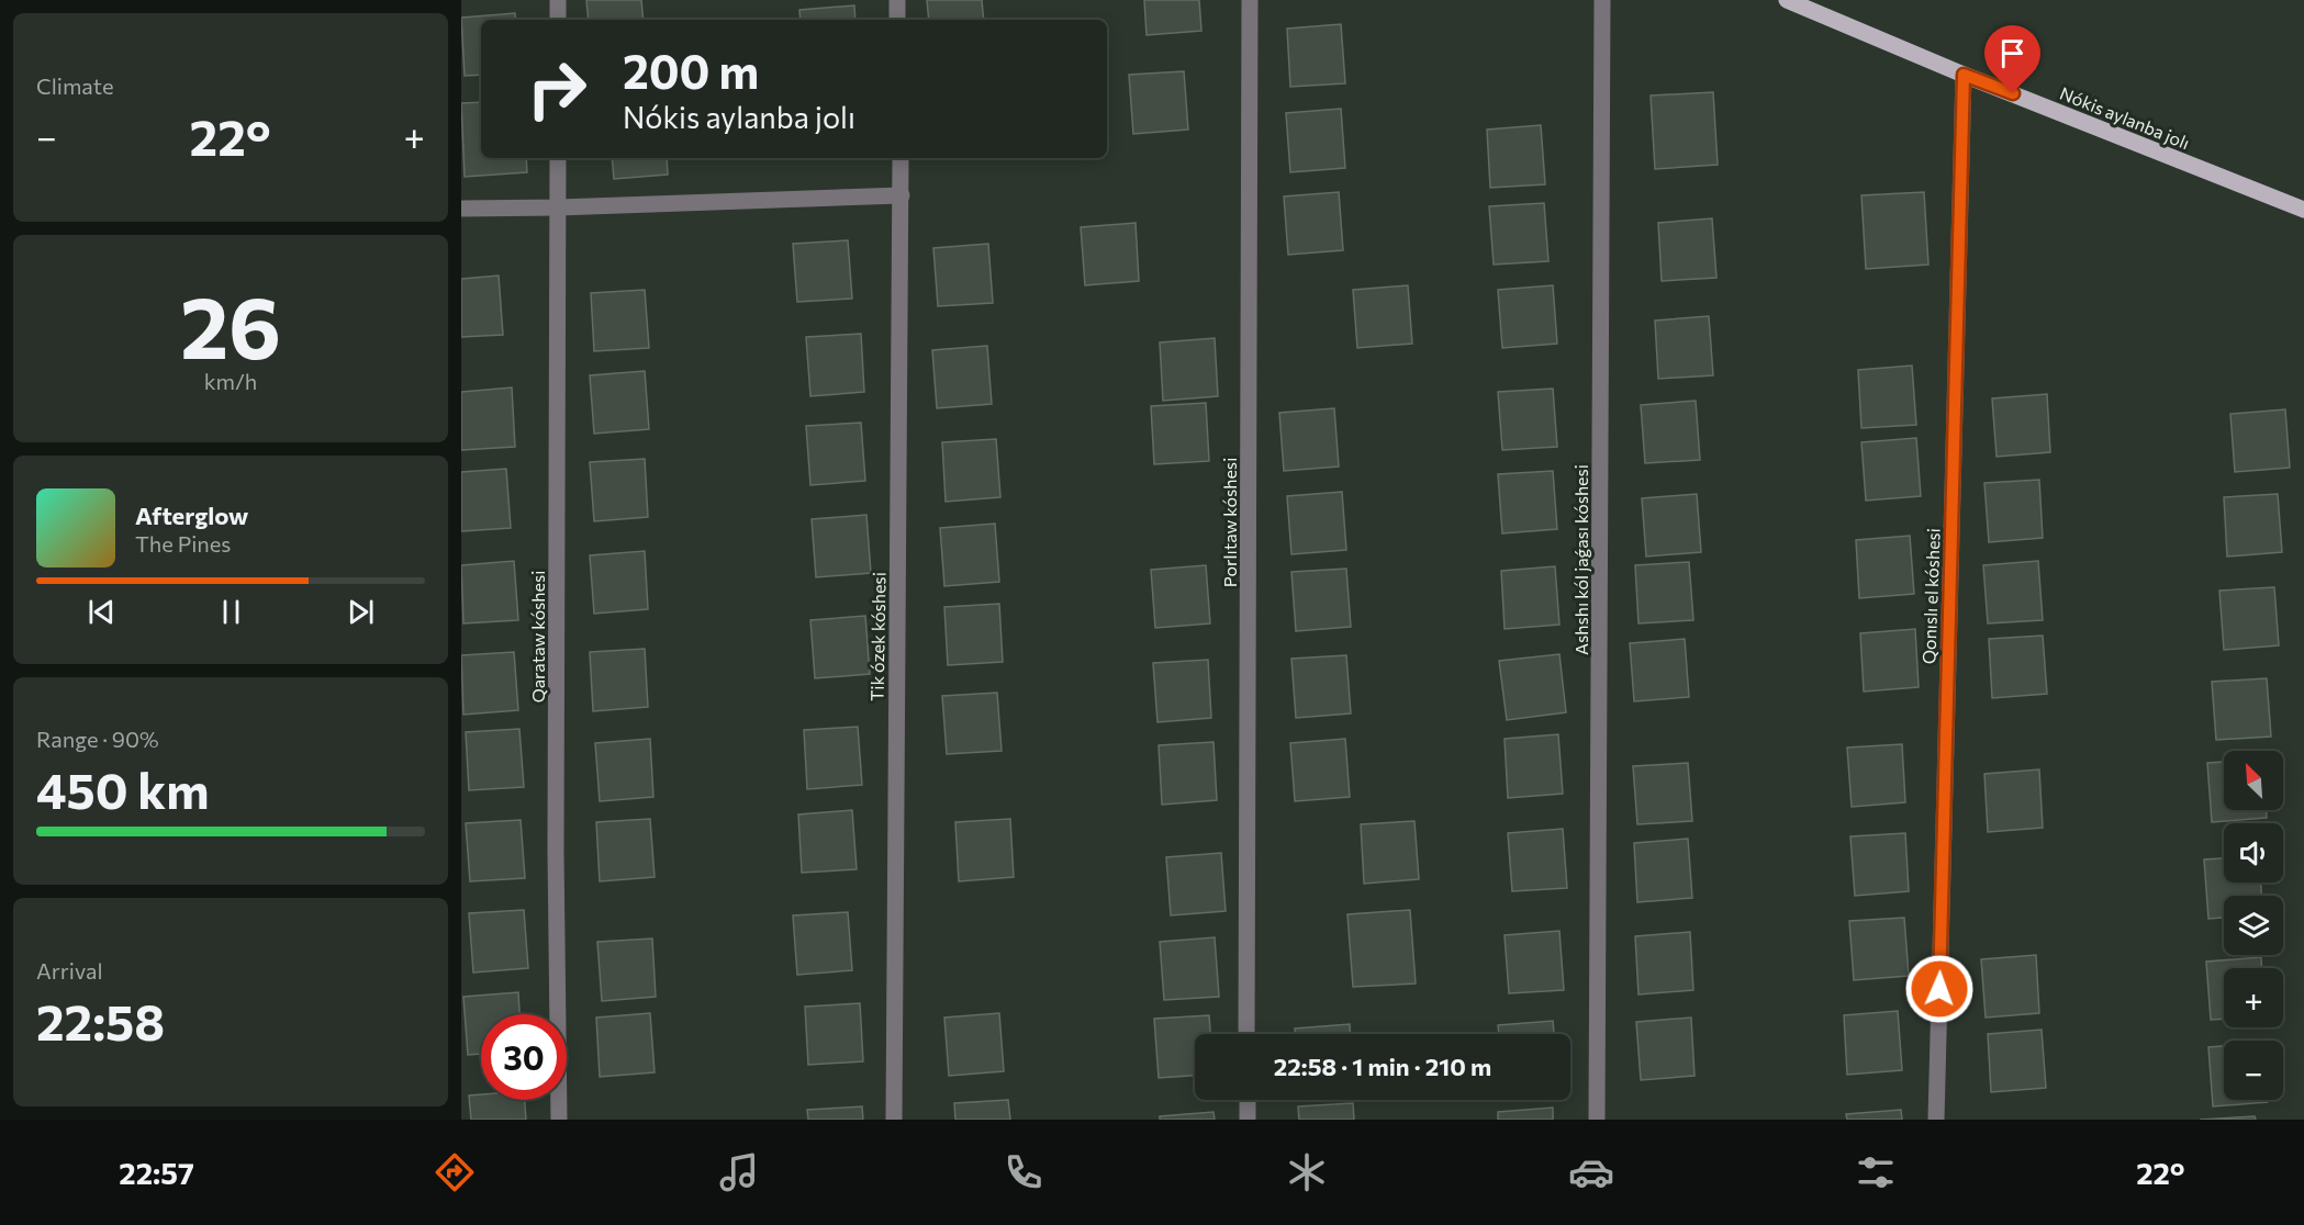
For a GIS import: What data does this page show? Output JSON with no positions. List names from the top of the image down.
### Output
{
  "streets": {
    "main road": ["Nókis aylanba jolı"],
    "street": [
      "Porlıtaw kóshesi",
      "Ashshı kól jaǵası kóshesi",
      "Qonıslı el kóshesi",
      "Qarataw kóshesi",
      "Tik ózek kóshesi"
    ]
  },
  "crossings": [
    ["Nókis aylanba jolı", "Qonıslı el kóshesi"]
  ],
  "north": "top left",
  "page": {
    "tile": [
      "Climate",
      ["26", "km/h"],
      ["Range · 90%", "450 km"],
      ["Arrival", "22:58"]
    ],
    "turn": ["200 m", "Nókis aylanba jolı"],
    "heat": ["−", "22°", "+"],
    "song": ["Afterglow", "The Pines"],
    "map_buttons": ["+", "−"],
    "limit": "30",
    "trip": "22:58 · 1 min · 210 m",
    "tabs": ["22:57", "22°"]
  }
}
